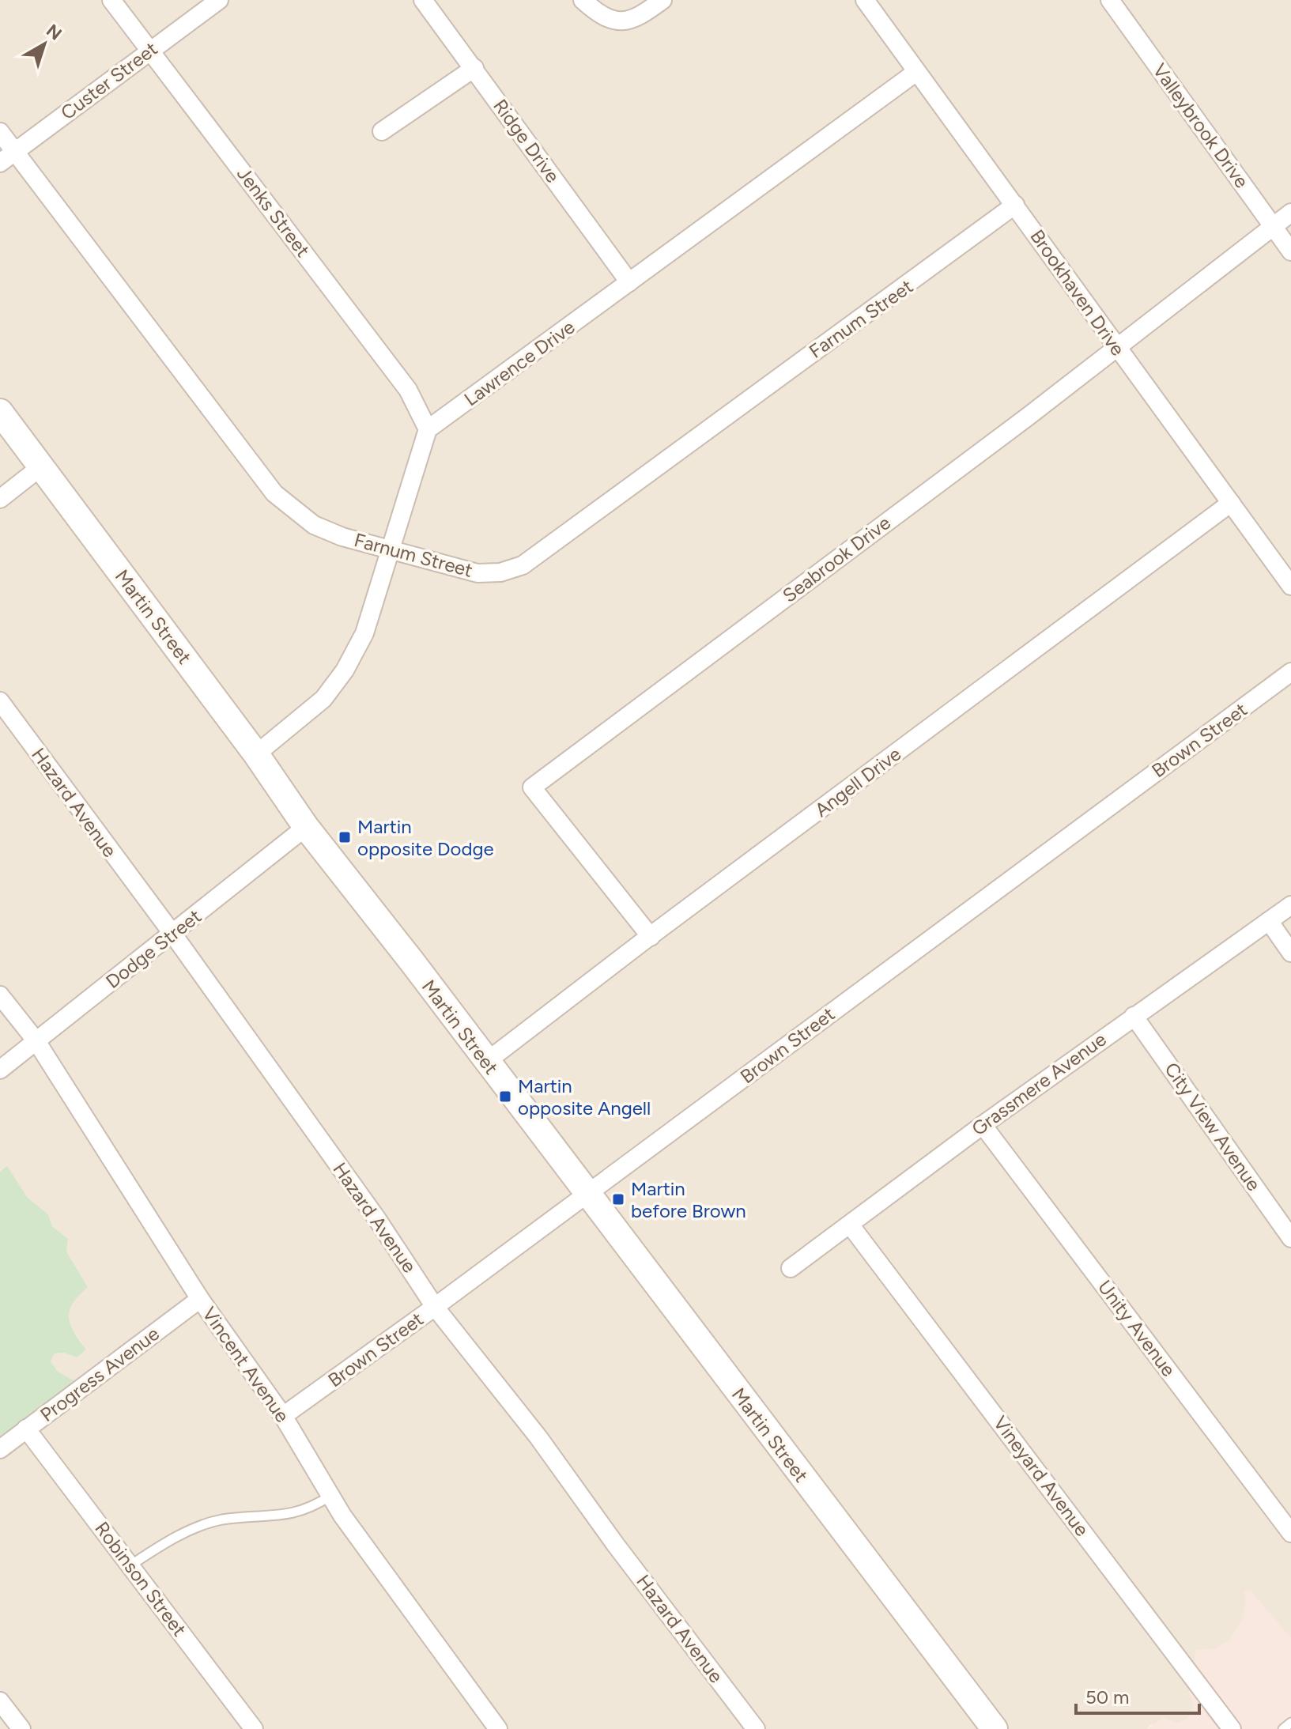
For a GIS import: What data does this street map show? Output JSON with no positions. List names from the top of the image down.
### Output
{
  "streets": {
    "street": [
      "Custer Street",
      "Valleybrook Drive",
      "Ridge Drive",
      "Jenks Street",
      "Brookhaven Drive",
      "Farnum Street",
      "Lawrence Drive",
      "Seabrook Drive",
      "Martin Street",
      "Brown Street",
      "Angell Drive",
      "Hazard Avenue",
      "Dodge Street",
      "Grassmere Avenue",
      "City View Avenue",
      "Unity Avenue",
      "Vincent Avenue",
      "Progress Avenue",
      "Vineyard Avenue",
      "Robinson Street"
    ]
  },
  "crossings": [
    ["Custer Street", "Jenks Street"],
    ["Custer Street", "Farnum Street"],
    ["Valleybrook Drive", "Seabrook Drive"],
    ["Ridge Drive", "Lawrence Drive"],
    ["Jenks Street", "Lawrence Drive"],
    ["Brookhaven Drive", "Farnum Street"],
    ["Brookhaven Drive", "Lawrence Drive"],
    ["Brookhaven Drive", "Seabrook Drive"],
    ["Brookhaven Drive", "Angell Drive"],
    ["Seabrook Drive", "Angell Drive"],
    ["Martin Street", "Brown Street"],
    ["Martin Street", "Angell Drive"],
    ["Martin Street", "Dodge Street"],
    ["Brown Street", "Hazard Avenue"],
    ["Brown Street", "Vincent Avenue"],
    ["Hazard Avenue", "Dodge Street"],
    ["Dodge Street", "Vincent Avenue"],
    ["Grassmere Avenue", "City View Avenue"],
    ["Grassmere Avenue", "Unity Avenue"],
    ["Grassmere Avenue", "Vineyard Avenue"],
    ["Vincent Avenue", "Progress Avenue"],
    ["Progress Avenue", "Robinson Street"]
  ],
  "places": {
    "transit": ["Martin opposite Dodge", "Martin opposite Angell", "Martin before Brown"]
  },
  "scale_bar": "50 m",
  "north": "top right"
}
